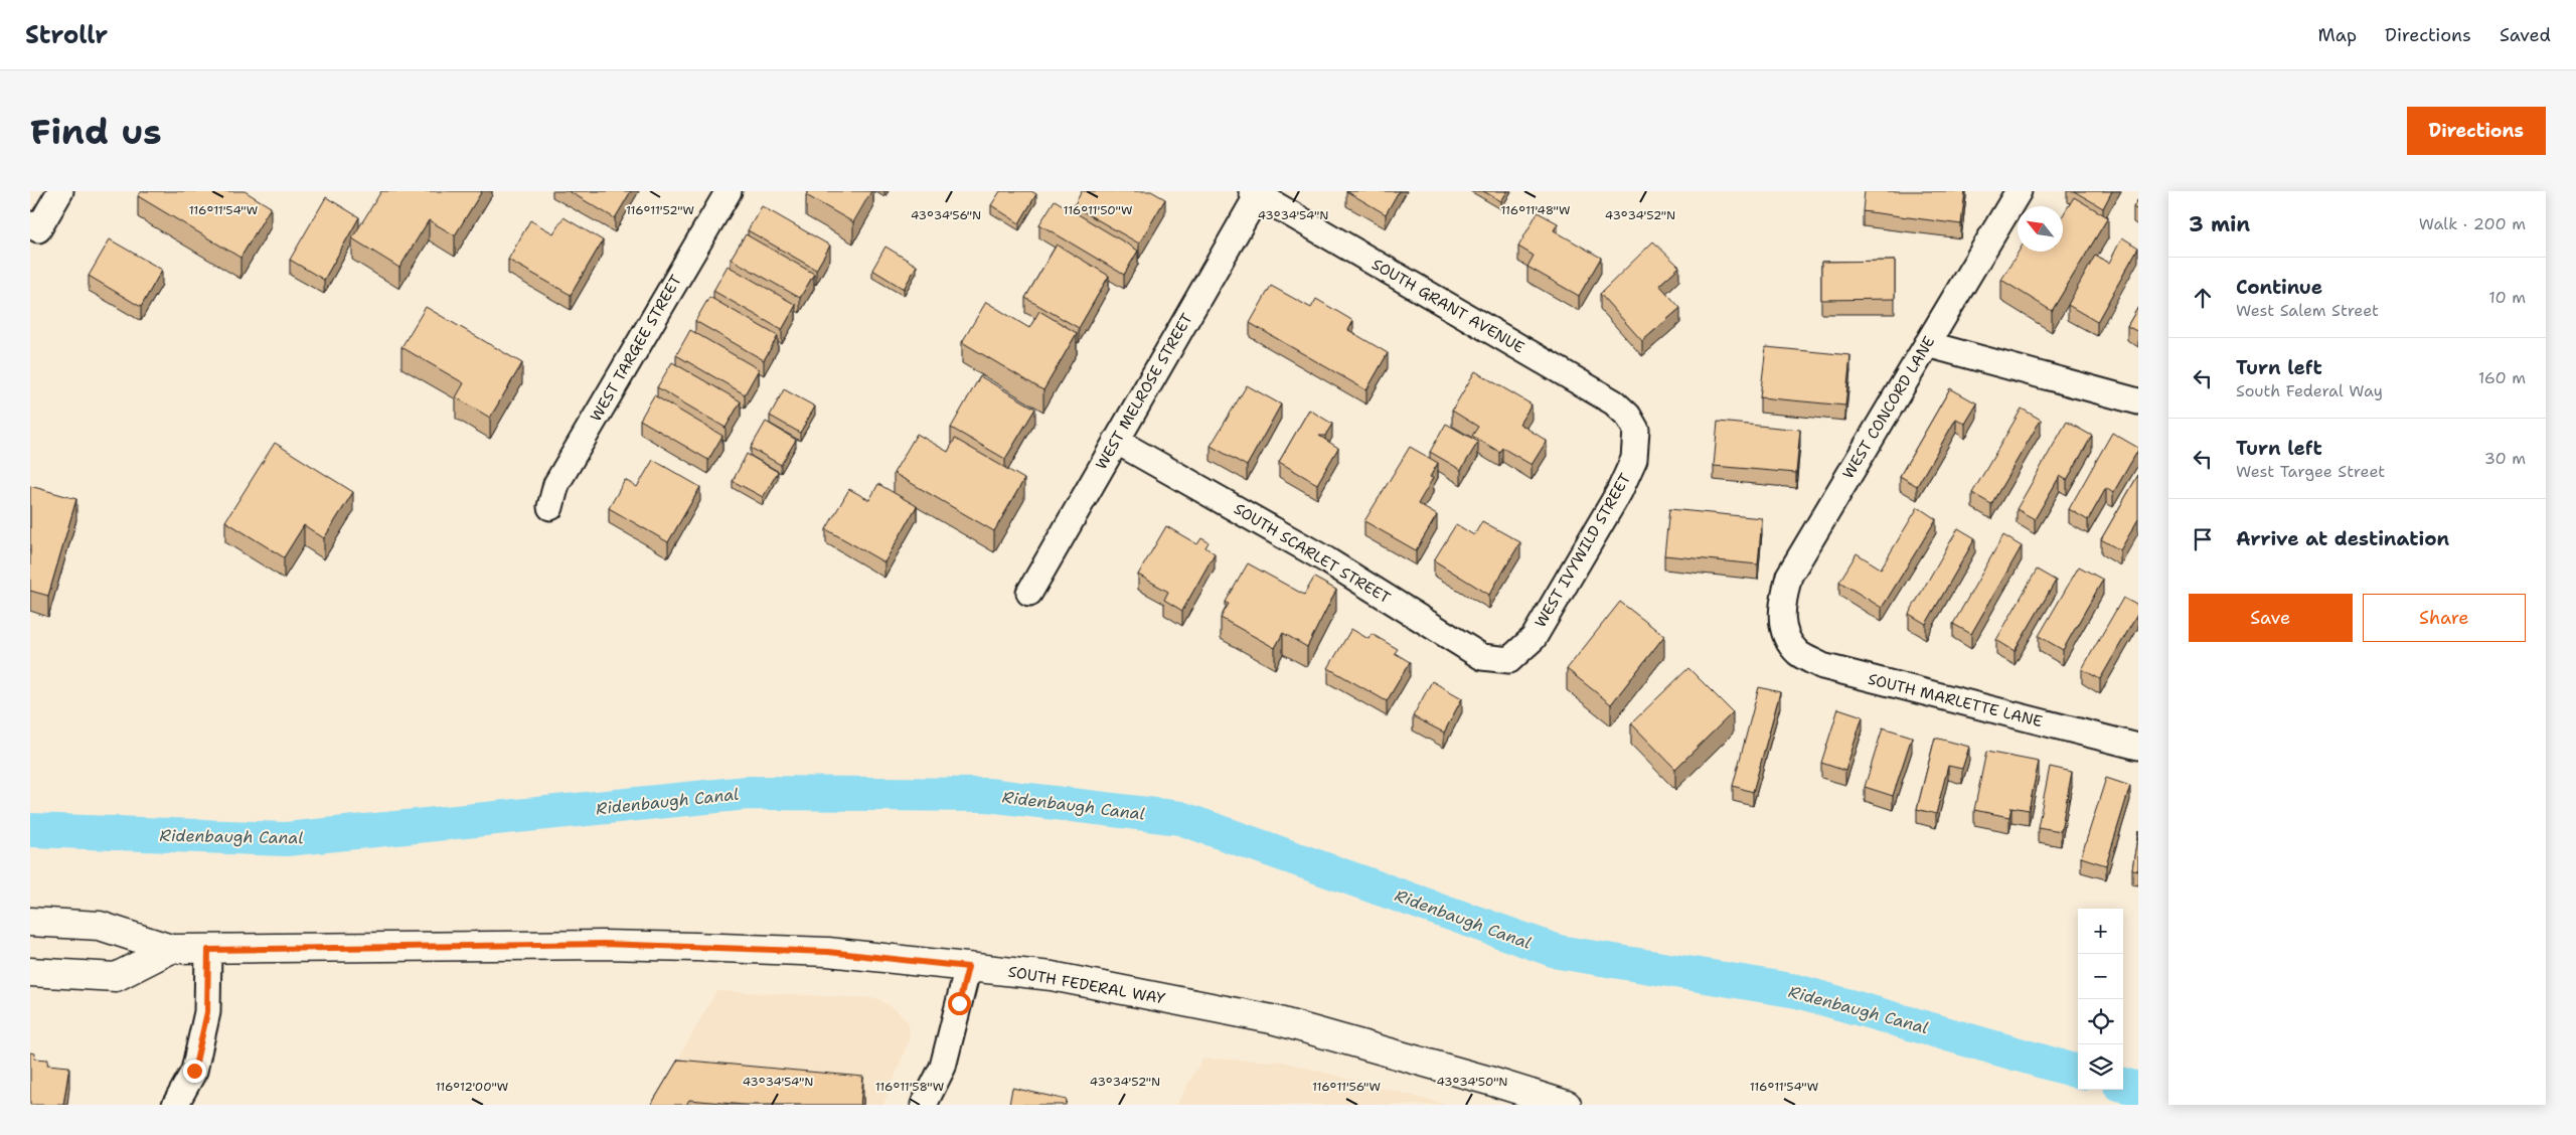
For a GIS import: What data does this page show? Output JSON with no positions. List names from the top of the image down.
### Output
{
  "streets": {
    "main road": ["SOUTH FEDERAL WAY"],
    "street": [
      "SOUTH GRANT AVENUE",
      "WEST TARGEE STREET",
      "WEST MELROSE STREET",
      "WEST CONCORD LANE",
      "WEST IVYWILD STREET",
      "SOUTH SCARLET STREET",
      "SOUTH MARLETTE LANE"
    ]
  },
  "crossings": [
    ["SOUTH GRANT AVENUE", "WEST MELROSE STREET"],
    ["SOUTH GRANT AVENUE", "WEST IVYWILD STREET"],
    ["WEST MELROSE STREET", "SOUTH SCARLET STREET"],
    ["WEST CONCORD LANE", "SOUTH MARLETTE LANE"],
    ["WEST IVYWILD STREET", "SOUTH SCARLET STREET"]
  ],
  "water": ["Ridenbaugh Canal"],
  "north": "top left",
  "page": {
    "header": "Strollr",
    "nav": ["Map", "Directions", "Saved"],
    "buttons": [
      "Directions",
      ["Save", "Share"]
    ],
    "title": "Find us",
    "heading": ["3 min", "Walk · 200 m"],
    "list": [
      ["Continue", "West Salem Street", "10 m"],
      ["Turn left", "South Federal Way", "160 m"],
      ["Turn left", "West Targee Street", "30 m"],
      "Arrive at destination"
    ],
    "map_buttons": ["+", "−"]
  },
  "coordinates": [
    "116°11'54\"W",
    "116°11'52\"W",
    "116°11'50\"W",
    "116°11'48\"W",
    "43°34'56\"N",
    "43°34'54\"N",
    "43°34'52\"N",
    "43°34'50\"N",
    "116°12'00\"W",
    "116°11'58\"W",
    "116°11'56\"W"
  ]
}
